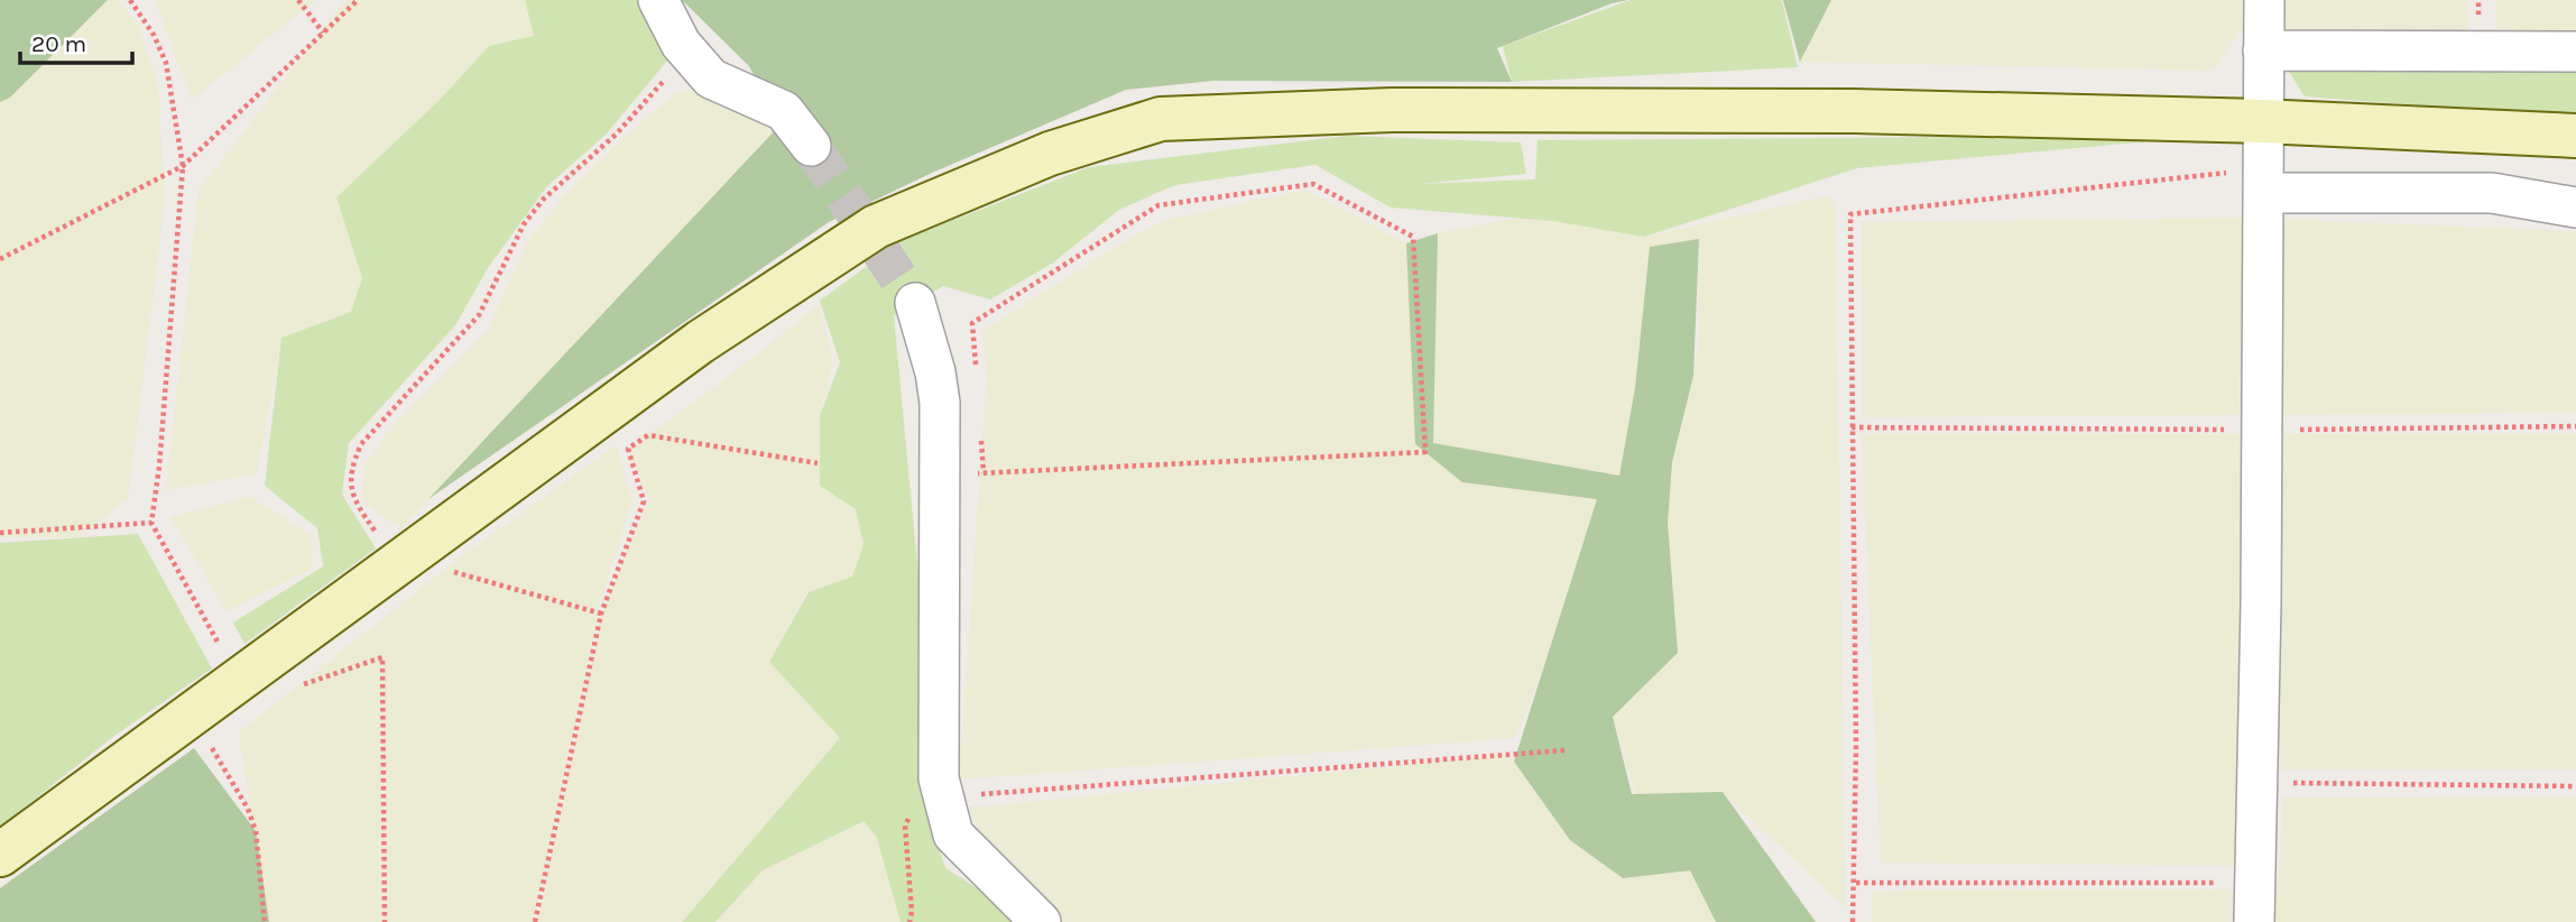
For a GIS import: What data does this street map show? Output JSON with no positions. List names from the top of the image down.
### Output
{
  "scale_bar": "20 m"
}
